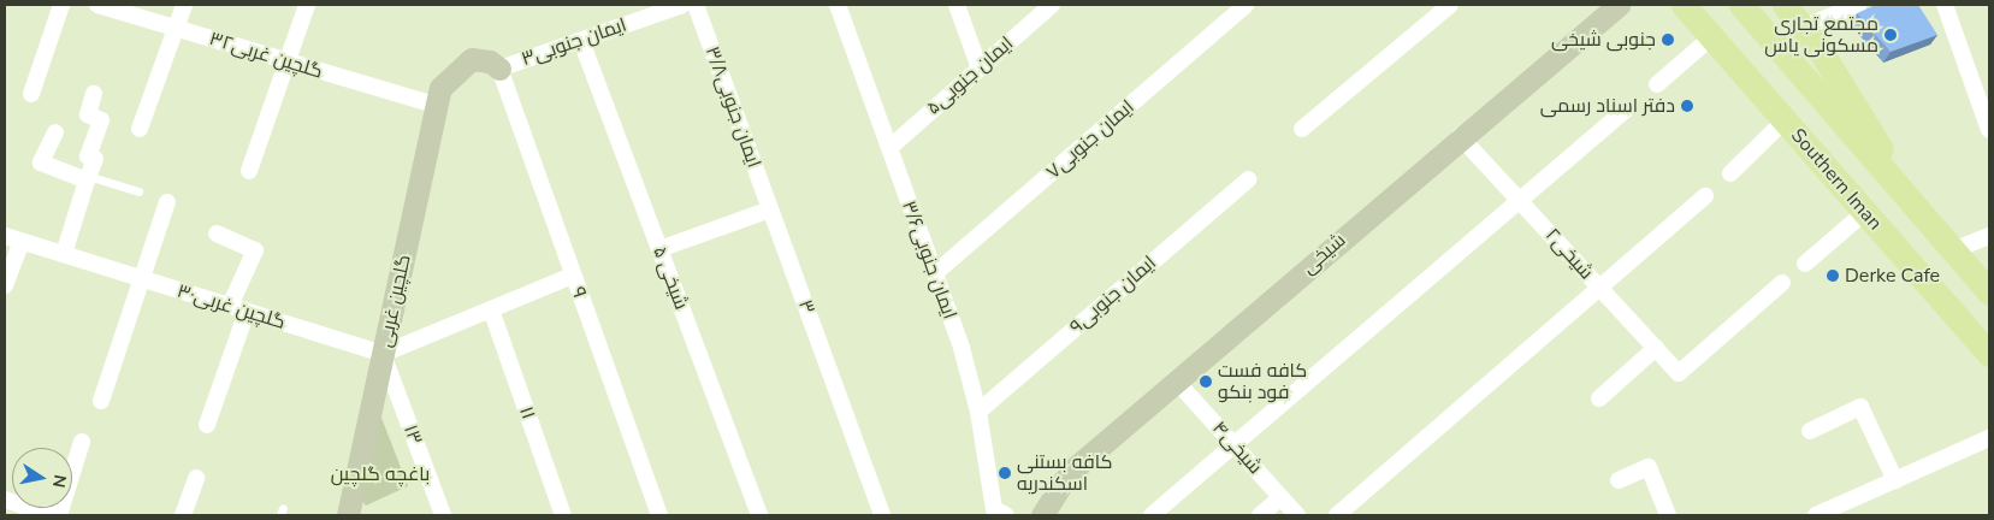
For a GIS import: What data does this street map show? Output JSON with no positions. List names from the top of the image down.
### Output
{
  "streets": {
    "main road": ["Southern Iman"],
    "street": [
      "ایمان جنوبی۳",
      "گلچین غربی۳۲",
      "ایمان جنوبی۵",
      "ایمان جنوبی۳/۸",
      "ایمان جنوبی۷",
      "شیخی",
      "شیخی۲",
      "ایمان جنوبی۳/۶",
      "شیخی ۵",
      "۹",
      "ایمان جنوبی۹",
      "گلچین غربی",
      "گلچین غربی۳۰",
      "۳",
      "۱۱",
      "۱۳",
      "شیخی۴"
    ]
  },
  "crossings": [
    ["ایمان جنوبی۳", "شیخی ۵"],
    ["ایمان جنوبی۳", "۹"],
    ["گلچین غربی۳۲", "گلچین غربی"],
    ["ایمان جنوبی۵", "ایمان جنوبی۳/۶"],
    ["ایمان جنوبی۳/۸", "۳"],
    ["ایمان جنوبی۷", "ایمان جنوبی۳/۶"],
    ["شیخی", "شیخی۲"],
    ["شیخی", "شیخی۴"],
    ["ایمان جنوبی۳/۶", "ایمان جنوبی۹"],
    ["گلچین غربی", "گلچین غربی۳۰"],
    ["گلچین غربی", "۱۳"],
    ["گلچین غربی۳۰", "۱۳"]
  ],
  "parks": ["باغچه گلچین"],
  "places": [
    "مجتمع تجاری مسکونی یاس",
    "جنوبی شیخی",
    "دفتر اسناد رسمی",
    "Derke Cafe",
    "کافه فست فود بنکو",
    "کافه بستنی اسکندریه"
  ],
  "north": "right"
}
